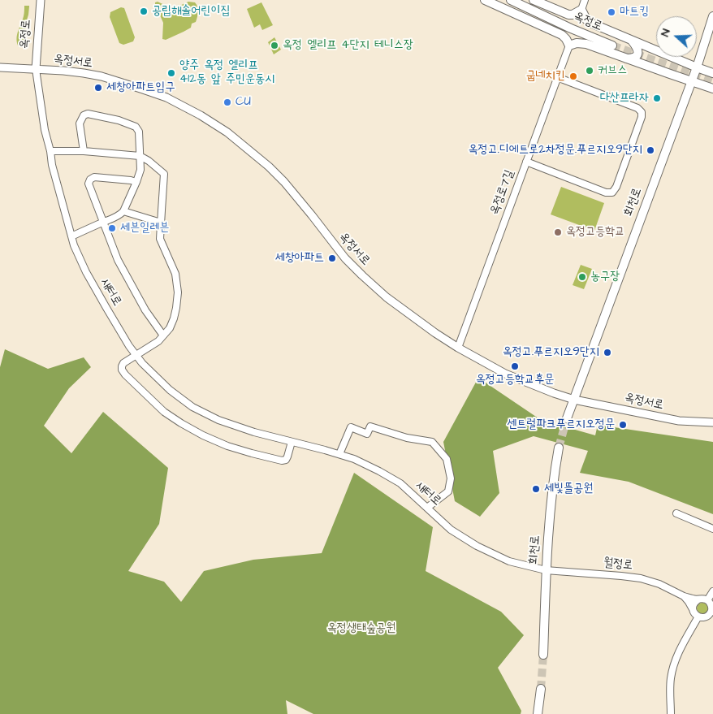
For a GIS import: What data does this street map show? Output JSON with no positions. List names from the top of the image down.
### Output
{
  "streets": {
    "main road": ["옥정로", "회천로"],
    "street": [
      "옥정서로",
      "옥정로7길",
      "새터로",
      "월정로"
    ]
  },
  "crossings": [
    ["옥정로", "옥정서로"],
    ["옥정로", "새터로"],
    ["옥정서로", "옥정로7길"],
    ["옥정서로", "회천로"],
    ["옥정서로", "새터로"],
    ["회천로", "새터로"],
    ["회천로", "월정로"],
    ["새터로", "월정로"]
  ],
  "parks": ["옥정생태숲공원"],
  "places": [
    "공립해솔어린이집",
    "마트킹",
    "옥정 엘리프 4단지 테니스장",
    "커브스",
    "양주 옥정 엘리프 412동 앞 주민운동시",
    "굽네치킨",
    "세창아파트입구",
    "다산프라자",
    "CU",
    "옥정고.디에트로2차정문.푸르지오9단지",
    "세븐일레븐",
    "옥정고등학교",
    "세창아파트",
    "농구장",
    "옥정고.푸르지오9단지",
    "옥정고등학교후문",
    "센트럴파크푸르지오정문",
    "세빛뜰공원"
  ],
  "north": "left"
}
